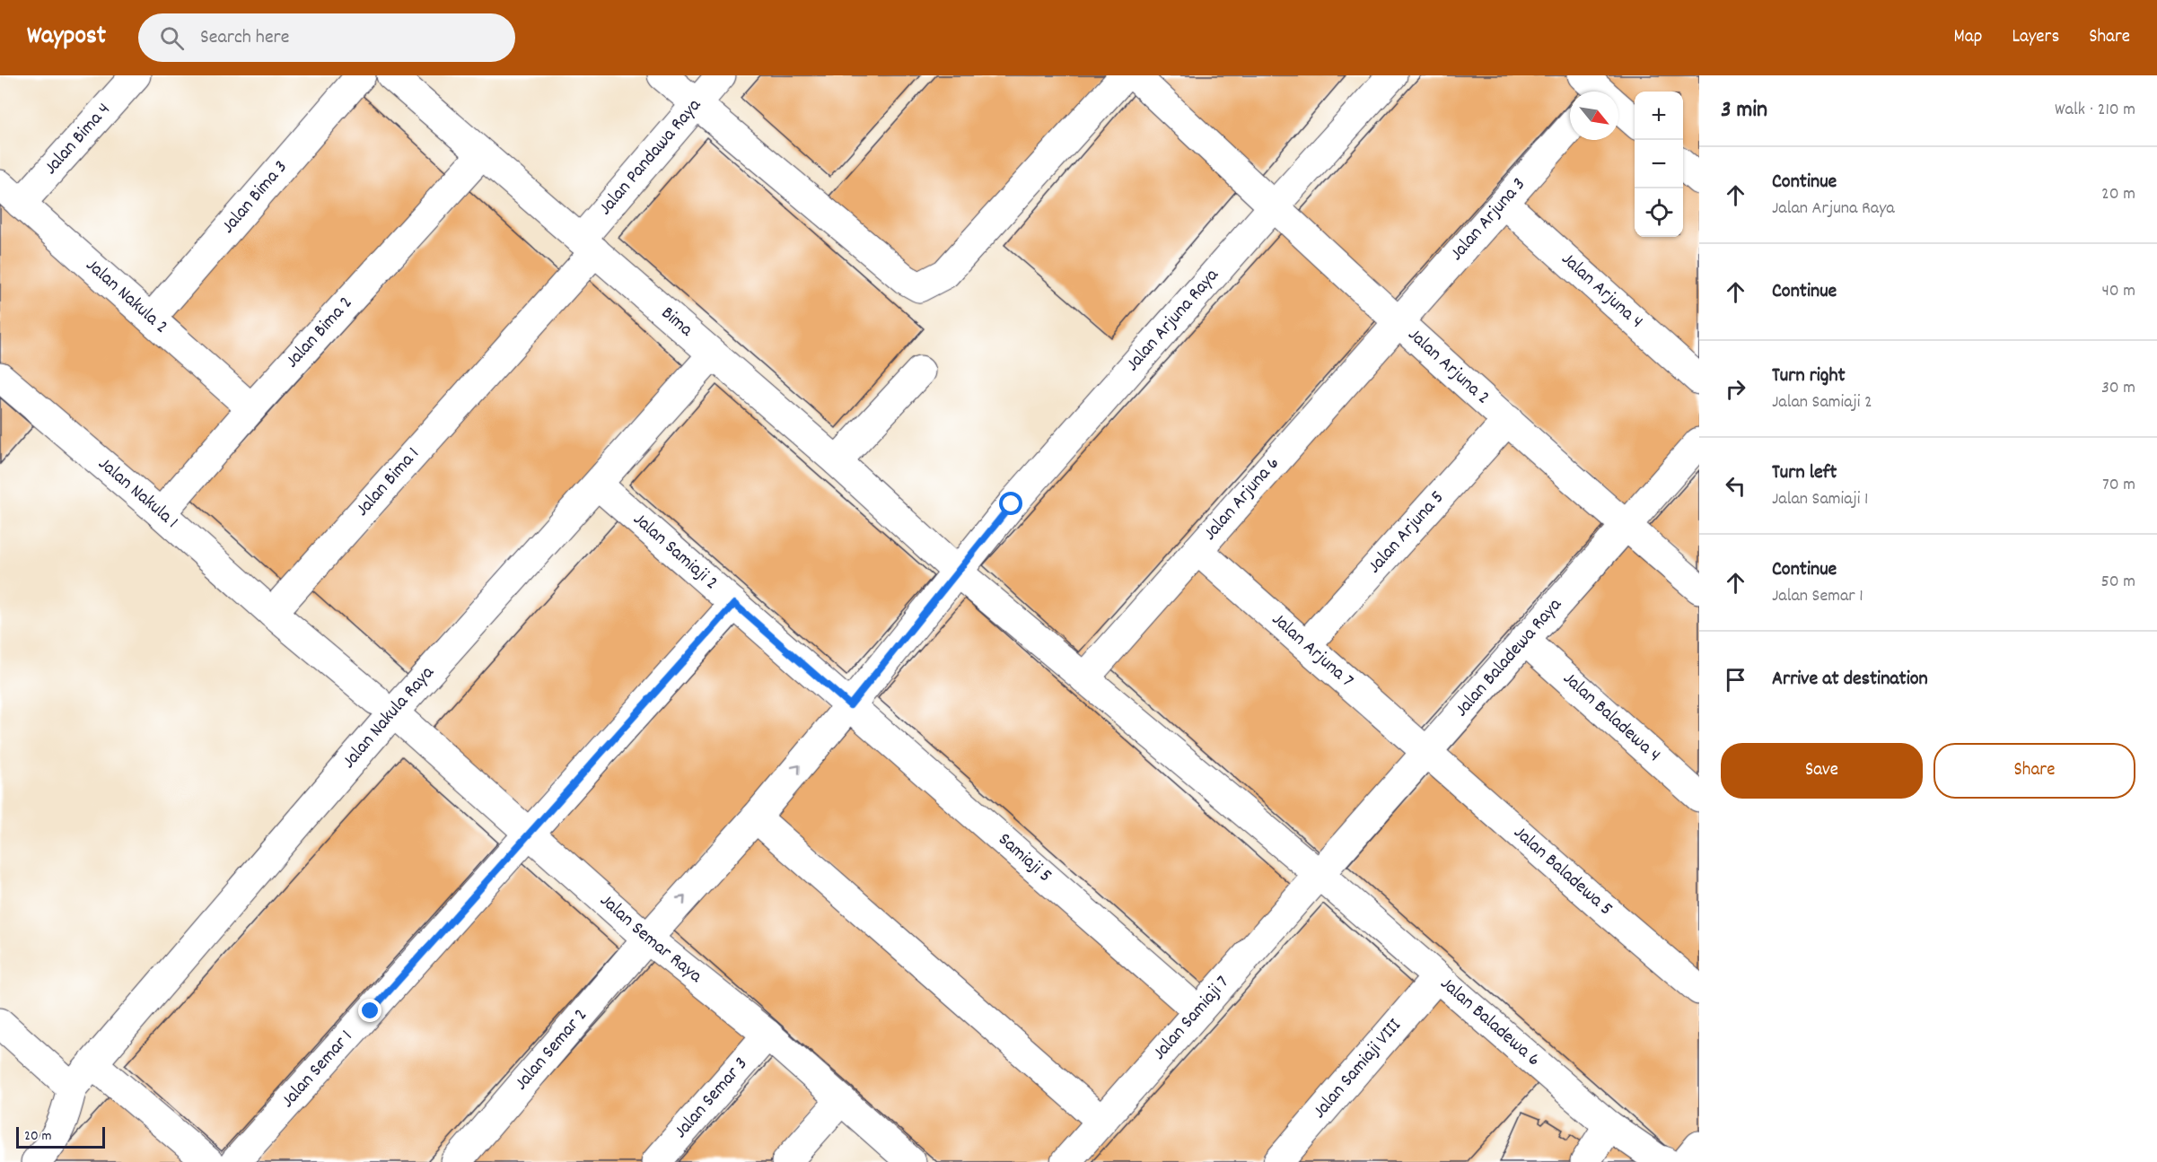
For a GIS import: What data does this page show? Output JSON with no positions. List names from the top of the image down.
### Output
{
  "streets": {
    "street": [
      "Jalan Bima 4",
      "Jalan Pandawa Raya",
      "Jalan Bima 3",
      "Jalan Arjuna 3",
      "Jalan Arjuna 4",
      "Jalan Nakula 2",
      "Bima",
      "Jalan Arjuna Raya",
      "Jalan Bima 2",
      "Jalan Arjuna 2",
      "Jalan Bima 1",
      "Jalan Nakula 1",
      "Jalan Arjuna 6",
      "Jalan Arjuna 5",
      "Jalan Samiaji 2",
      "Jalan Arjuna 7",
      "Jalan Baladewa Raya",
      "Jalan Baladewa 4",
      "Jalan Nakula Raya",
      "Samiaji 5",
      "Jalan Baladewa 5",
      "Jalan Semar Raya",
      "Jalan Samiaji 7",
      "Jalan Baladewa 6",
      "Jalan Semar 2",
      "Jalan Samiaji VIII",
      "Jalan Semar 1",
      "Jalan Semar 3"
    ]
  },
  "crossings": [
    ["Jalan Bima 4", "Jalan Nakula 2"],
    ["Jalan Pandawa Raya", "Bima"],
    ["Jalan Pandawa Raya", "Jalan Bima 1"],
    ["Jalan Bima 3", "Jalan Nakula 2"],
    ["Jalan Arjuna 3", "Jalan Arjuna 4"],
    ["Jalan Arjuna 3", "Jalan Arjuna 2"],
    ["Jalan Arjuna 3", "Jalan Arjuna 6"],
    ["Jalan Nakula 2", "Jalan Bima 2"],
    ["Bima", "Jalan Arjuna Raya"],
    ["Bima", "Jalan Bima 2"],
    ["Bima", "Jalan Bima 1"],
    ["Bima", "Jalan Arjuna 6"],
    ["Bima", "Jalan Nakula Raya"],
    ["Bima", "Jalan Baladewa 6"],
    ["Jalan Arjuna Raya", "Jalan Arjuna 2"],
    ["Jalan Arjuna Raya", "Jalan Samiaji 2"],
    ["Jalan Arjuna Raya", "Samiaji 5"],
    ["Jalan Arjuna Raya", "Jalan Semar 2"],
    ["Jalan Bima 2", "Jalan Nakula 1"],
    ["Jalan Arjuna 2", "Jalan Arjuna 6"],
    ["Jalan Arjuna 2", "Jalan Arjuna 5"],
    ["Jalan Arjuna 2", "Jalan Baladewa Raya"],
    ["Jalan Bima 1", "Jalan Nakula 1"],
    ["Jalan Arjuna 6", "Jalan Arjuna 7"],
    ["Jalan Arjuna 6", "Jalan Baladewa 6"],
    ["Jalan Arjuna 5", "Jalan Arjuna 7"],
    ["Jalan Samiaji 2", "Jalan Nakula Raya"],
    ["Jalan Samiaji 2", "Samiaji 5"],
    ["Jalan Samiaji 2", "Jalan Semar 2"],
    ["Jalan Samiaji 2", "Jalan Semar 1"],
    ["Jalan Arjuna 7", "Jalan Baladewa Raya"],
    ["Jalan Arjuna 7", "Jalan Baladewa 5"],
    ["Jalan Baladewa Raya", "Jalan Baladewa 4"],
    ["Jalan Baladewa Raya", "Jalan Baladewa 5"],
    ["Jalan Baladewa Raya", "Jalan Samiaji 7"],
    ["Jalan Baladewa Raya", "Jalan Baladewa 6"],
    ["Jalan Nakula Raya", "Jalan Semar Raya"],
    ["Samiaji 5", "Jalan Samiaji 7"],
    ["Samiaji 5", "Jalan Semar 2"],
    ["Jalan Semar Raya", "Jalan Semar 2"],
    ["Jalan Semar Raya", "Jalan Semar 1"],
    ["Jalan Semar Raya", "Jalan Semar 3"],
    ["Jalan Samiaji 7", "Jalan Baladewa 6"],
    ["Jalan Baladewa 6", "Jalan Samiaji VIII"]
  ],
  "one_way": ["Jalan Semar 2"],
  "scale_bar": "20 m",
  "north": "bottom right",
  "page": {
    "header": "Waypost",
    "search": "Search here",
    "nav": ["Map", "Layers", "Share"],
    "heading": ["3 min", "Walk · 210 m"],
    "map_buttons": ["+", "−"],
    "list": [
      ["Continue", "Jalan Arjuna Raya", "20 m"],
      ["Continue", "40 m"],
      ["Turn right", "Jalan Samiaji 2", "30 m"],
      ["Turn left", "Jalan Samiaji 1", "70 m"],
      ["Continue", "Jalan Semar 1", "50 m"],
      "Arrive at destination"
    ],
    "buttons": ["Save", "Share"],
    "scale": "20 m"
  }
}
